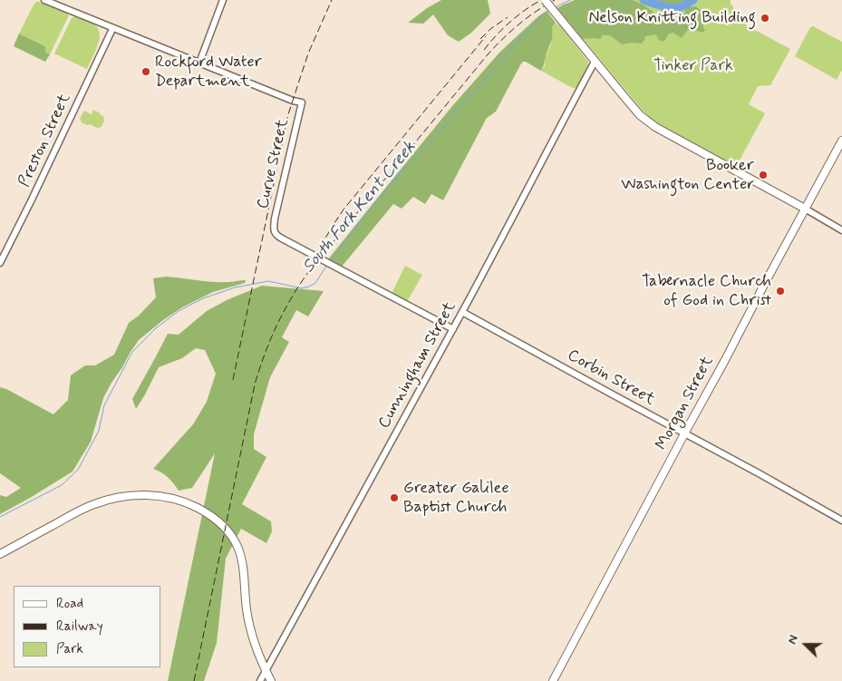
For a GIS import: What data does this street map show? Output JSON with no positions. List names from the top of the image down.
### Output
{
  "streets": {
    "main road": ["Morgan Street"],
    "street": [
      "Preston Street",
      "Curve Street",
      "Cunningham Street",
      "Corbin Street"
    ]
  },
  "crossings": [
    ["Curve Street", "Cunningham Street"],
    ["Cunningham Street", "Corbin Street"],
    ["Corbin Street", "Morgan Street"]
  ],
  "water": ["South Fork Kent Creek"],
  "parks": ["Tinker Park"],
  "places": [
    "Nelson Knitting Building",
    "Rockford Water Department",
    "Booker Washington Center",
    "Tabernacle Church of God in Christ",
    "Greater Galilee Baptist Church"
  ],
  "legend": ["Road", "Railway", "Park"],
  "north": "left"
}
